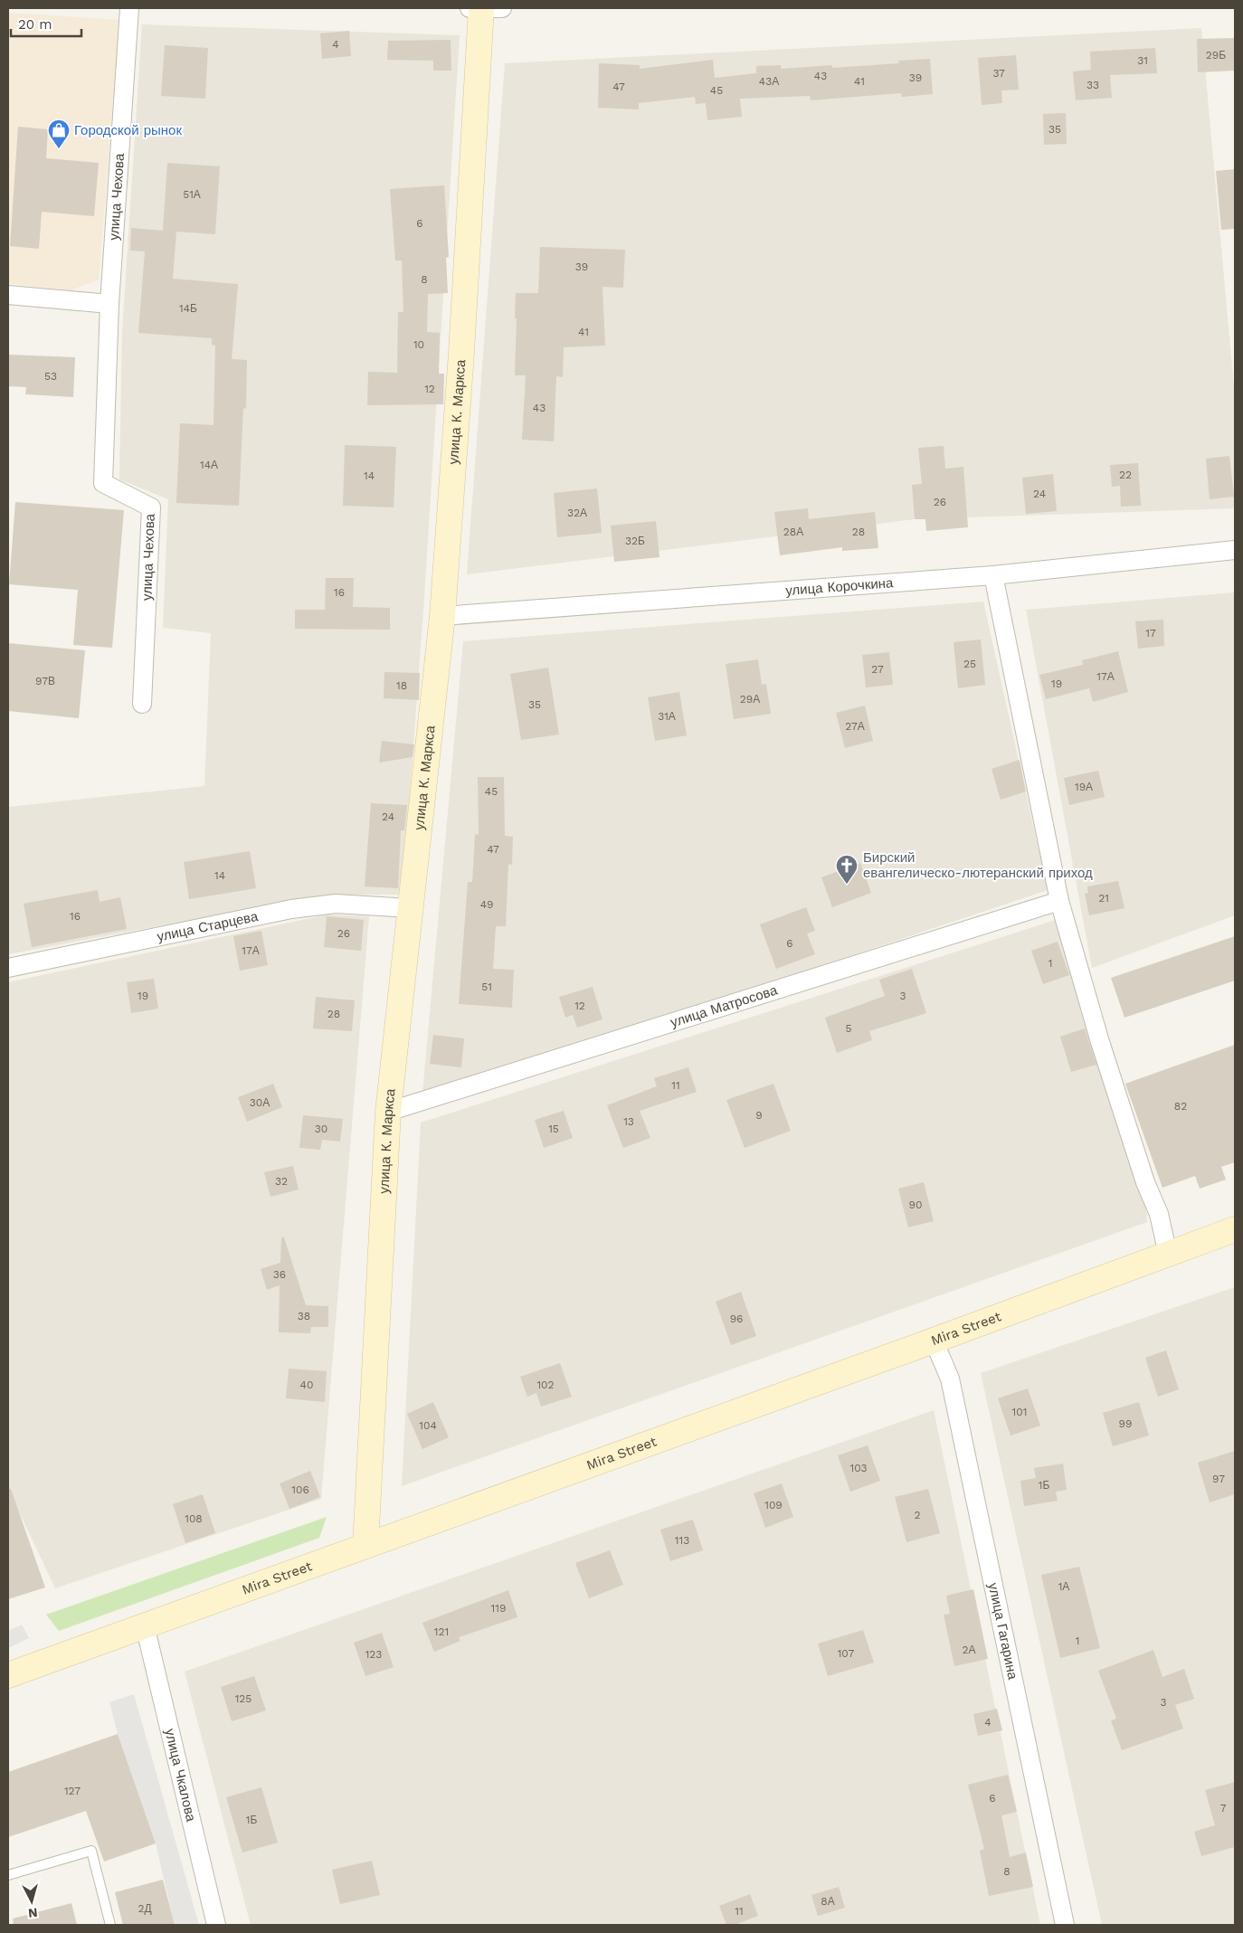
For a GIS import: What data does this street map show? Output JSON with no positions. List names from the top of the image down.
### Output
{
  "streets": {
    "main road": ["улица К. Маркса", "Mira Street"],
    "street": [
      "улица Чехова",
      "улица Корочкина",
      "улица Старцева",
      "улица Матросова",
      "улица Гагарина",
      "улица Чкалова"
    ]
  },
  "crossings": [
    ["улица К. Маркса", "улица Корочкина"],
    ["улица К. Маркса", "улица Старцева"],
    ["улица К. Маркса", "улица Матросова"],
    ["улица К. Маркса", "Mira Street"],
    ["Mira Street", "улица Гагарина"],
    ["Mira Street", "улица Чкалова"]
  ],
  "places": {
    "shop": ["Городской рынок"],
    "church": ["Бирский евангелическо-лютеранский приход"]
  },
  "house_numbers": [
    "4",
    "29Б",
    "31",
    "37",
    "43",
    "39",
    "43А",
    "41",
    "33",
    "47",
    "45",
    "35",
    "51А",
    "6",
    "39",
    "8",
    "14Б",
    "41",
    "10",
    "53",
    "12",
    "43",
    "14А",
    "22",
    "14",
    "24",
    "26",
    "32А",
    "28А",
    "28",
    "32Б",
    "16",
    "17",
    "25",
    "27",
    "17А",
    "97В",
    "19",
    "18",
    "29А",
    "35",
    "31А",
    "27А",
    "19А",
    "45",
    "24",
    "47",
    "14",
    "21",
    "49",
    "16",
    "26",
    "6",
    "17А",
    "1",
    "51",
    "19",
    "3",
    "12",
    "28",
    "5",
    "11",
    "30А",
    "82",
    "9",
    "13",
    "30",
    "15",
    "32",
    "90",
    "36",
    "38",
    "96",
    "40",
    "102",
    "101",
    "99",
    "104",
    "103",
    "97",
    "1Б",
    "106",
    "109",
    "2",
    "108",
    "113",
    "1А",
    "119",
    "121",
    "1",
    "2А",
    "107",
    "123",
    "125",
    "3",
    "4",
    "127",
    "6",
    "7",
    "1Б",
    "8",
    "8А",
    "2Д",
    "11"
  ],
  "scale_bar": "20 m",
  "north": "bottom"
}
